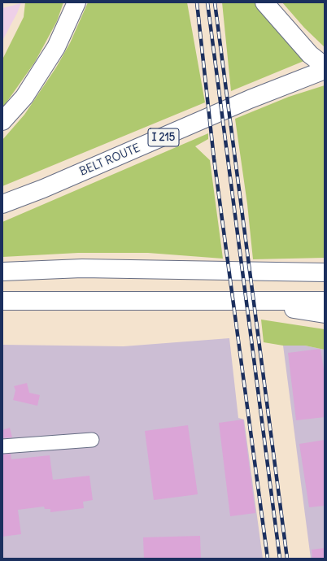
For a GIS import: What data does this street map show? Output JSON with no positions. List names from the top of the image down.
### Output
{
  "streets": {
    "highway": ["I 215", "BELT ROUTE"]
  }
}
